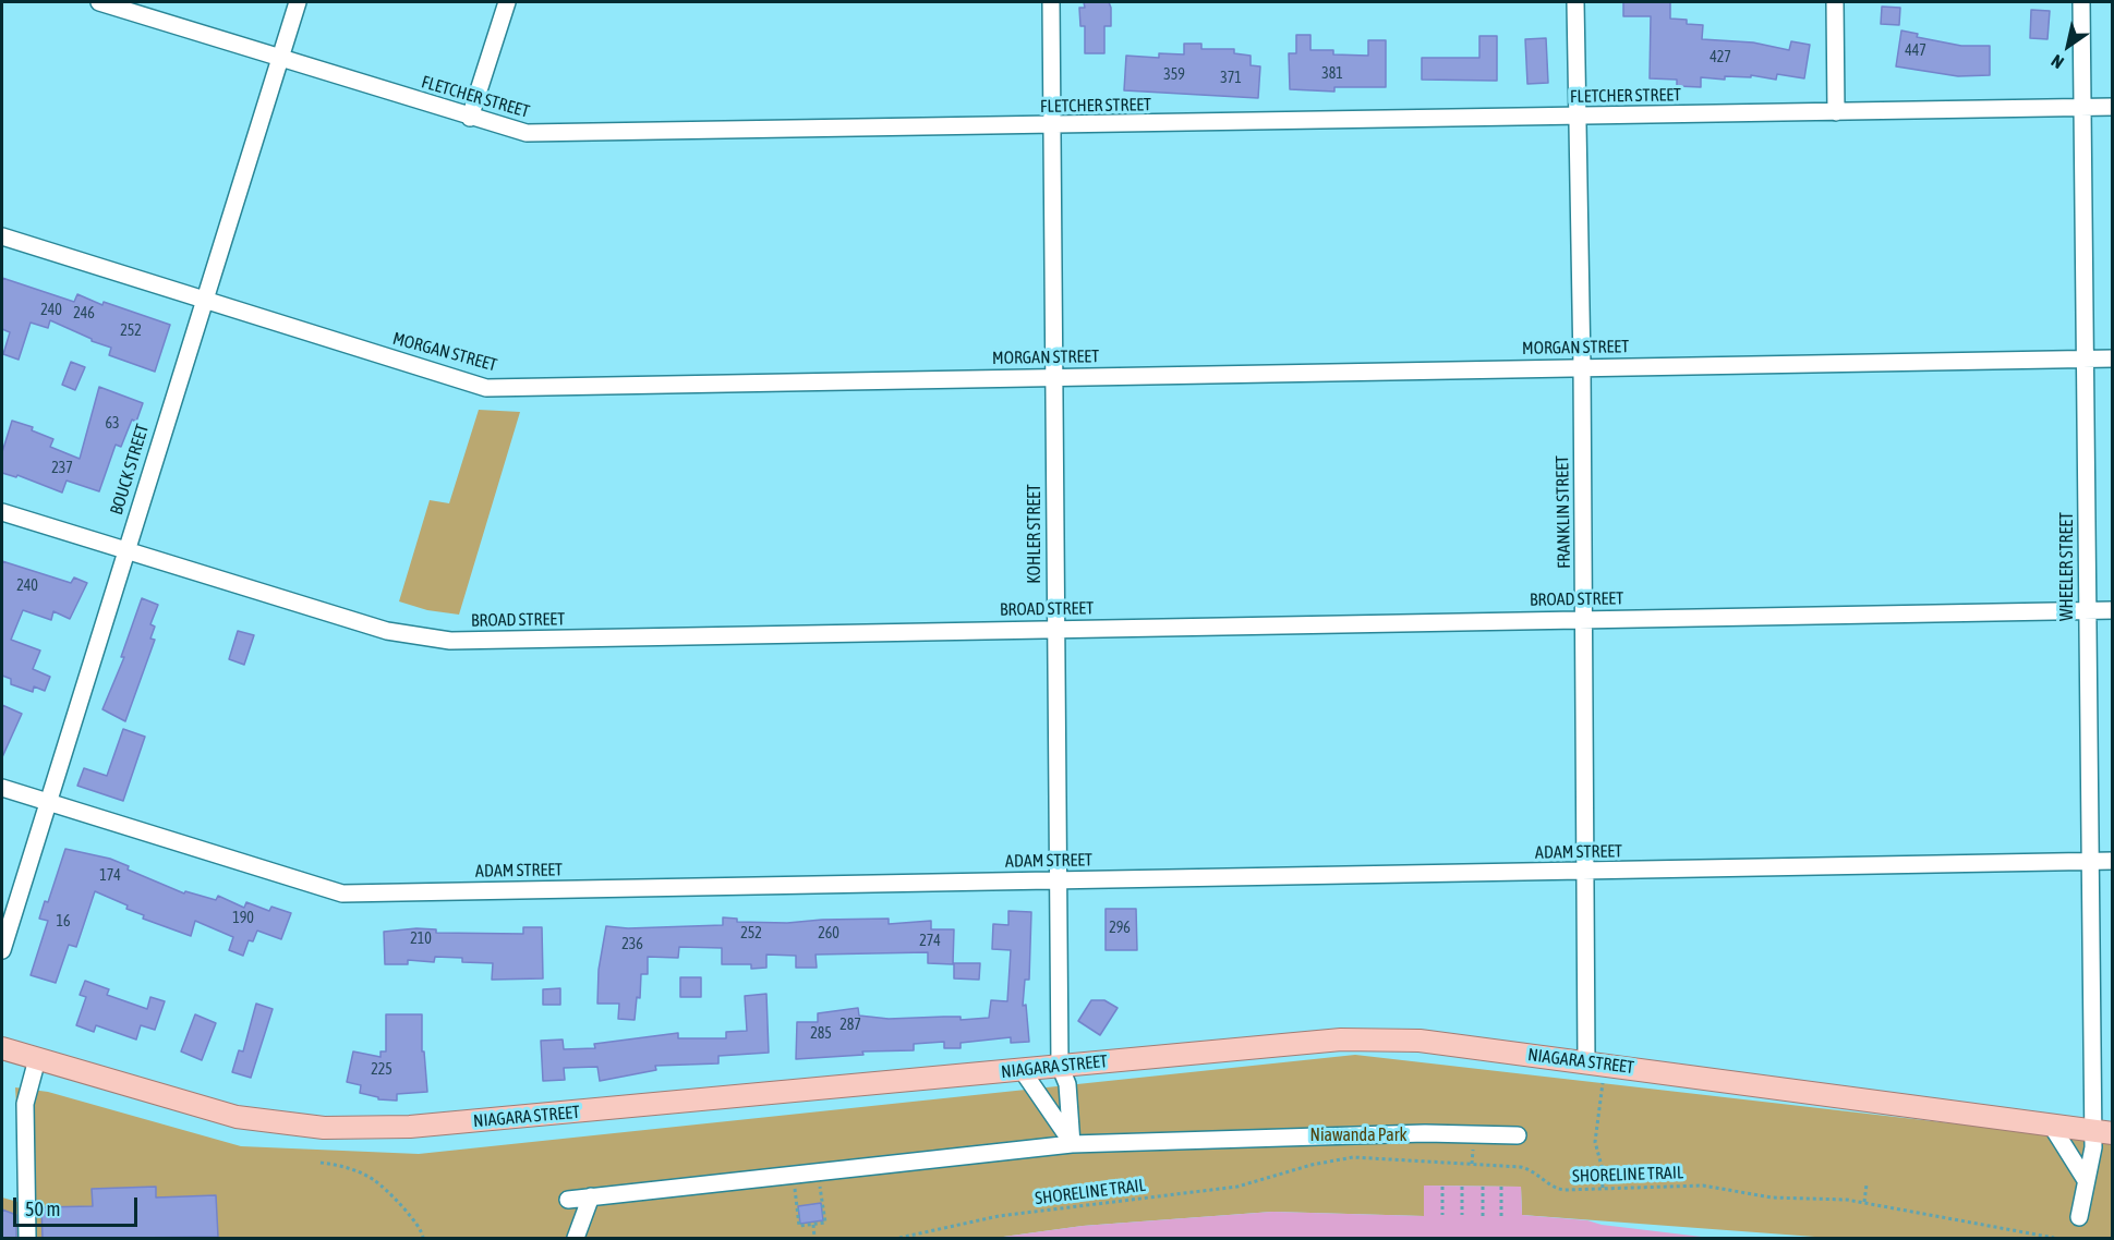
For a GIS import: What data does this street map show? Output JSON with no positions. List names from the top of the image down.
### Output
{
  "streets": {
    "main road": ["NIAGARA STREET"],
    "street": [
      "FLETCHER STREET",
      "MORGAN STREET",
      "BOUCK STREET",
      "FRANKLIN STREET",
      "KOHLER STREET",
      "WHEELER STREET",
      "BROAD STREET",
      "ADAM STREET"
    ],
    "path": ["SHORELINE TRAIL"]
  },
  "crossings": [
    ["FLETCHER STREET", "BOUCK STREET"],
    ["FLETCHER STREET", "FRANKLIN STREET"],
    ["FLETCHER STREET", "KOHLER STREET"],
    ["FLETCHER STREET", "WHEELER STREET"],
    ["MORGAN STREET", "BOUCK STREET"],
    ["MORGAN STREET", "FRANKLIN STREET"],
    ["MORGAN STREET", "KOHLER STREET"],
    ["MORGAN STREET", "WHEELER STREET"],
    ["BOUCK STREET", "BROAD STREET"],
    ["BOUCK STREET", "ADAM STREET"],
    ["FRANKLIN STREET", "BROAD STREET"],
    ["FRANKLIN STREET", "ADAM STREET"],
    ["FRANKLIN STREET", "NIAGARA STREET"],
    ["KOHLER STREET", "BROAD STREET"],
    ["KOHLER STREET", "ADAM STREET"],
    ["KOHLER STREET", "NIAGARA STREET"],
    ["WHEELER STREET", "BROAD STREET"],
    ["WHEELER STREET", "ADAM STREET"],
    ["WHEELER STREET", "NIAGARA STREET"]
  ],
  "parks": ["Niawanda Park"],
  "house_numbers": [
    "447",
    "427",
    "381",
    "359",
    "371",
    "240",
    "246",
    "252",
    "63",
    "237",
    "240",
    "174",
    "190",
    "16",
    "296",
    "252",
    "260",
    "210",
    "274",
    "236",
    "287",
    "285",
    "225"
  ],
  "scale_bar": "50 m",
  "north": "bottom left"
}
